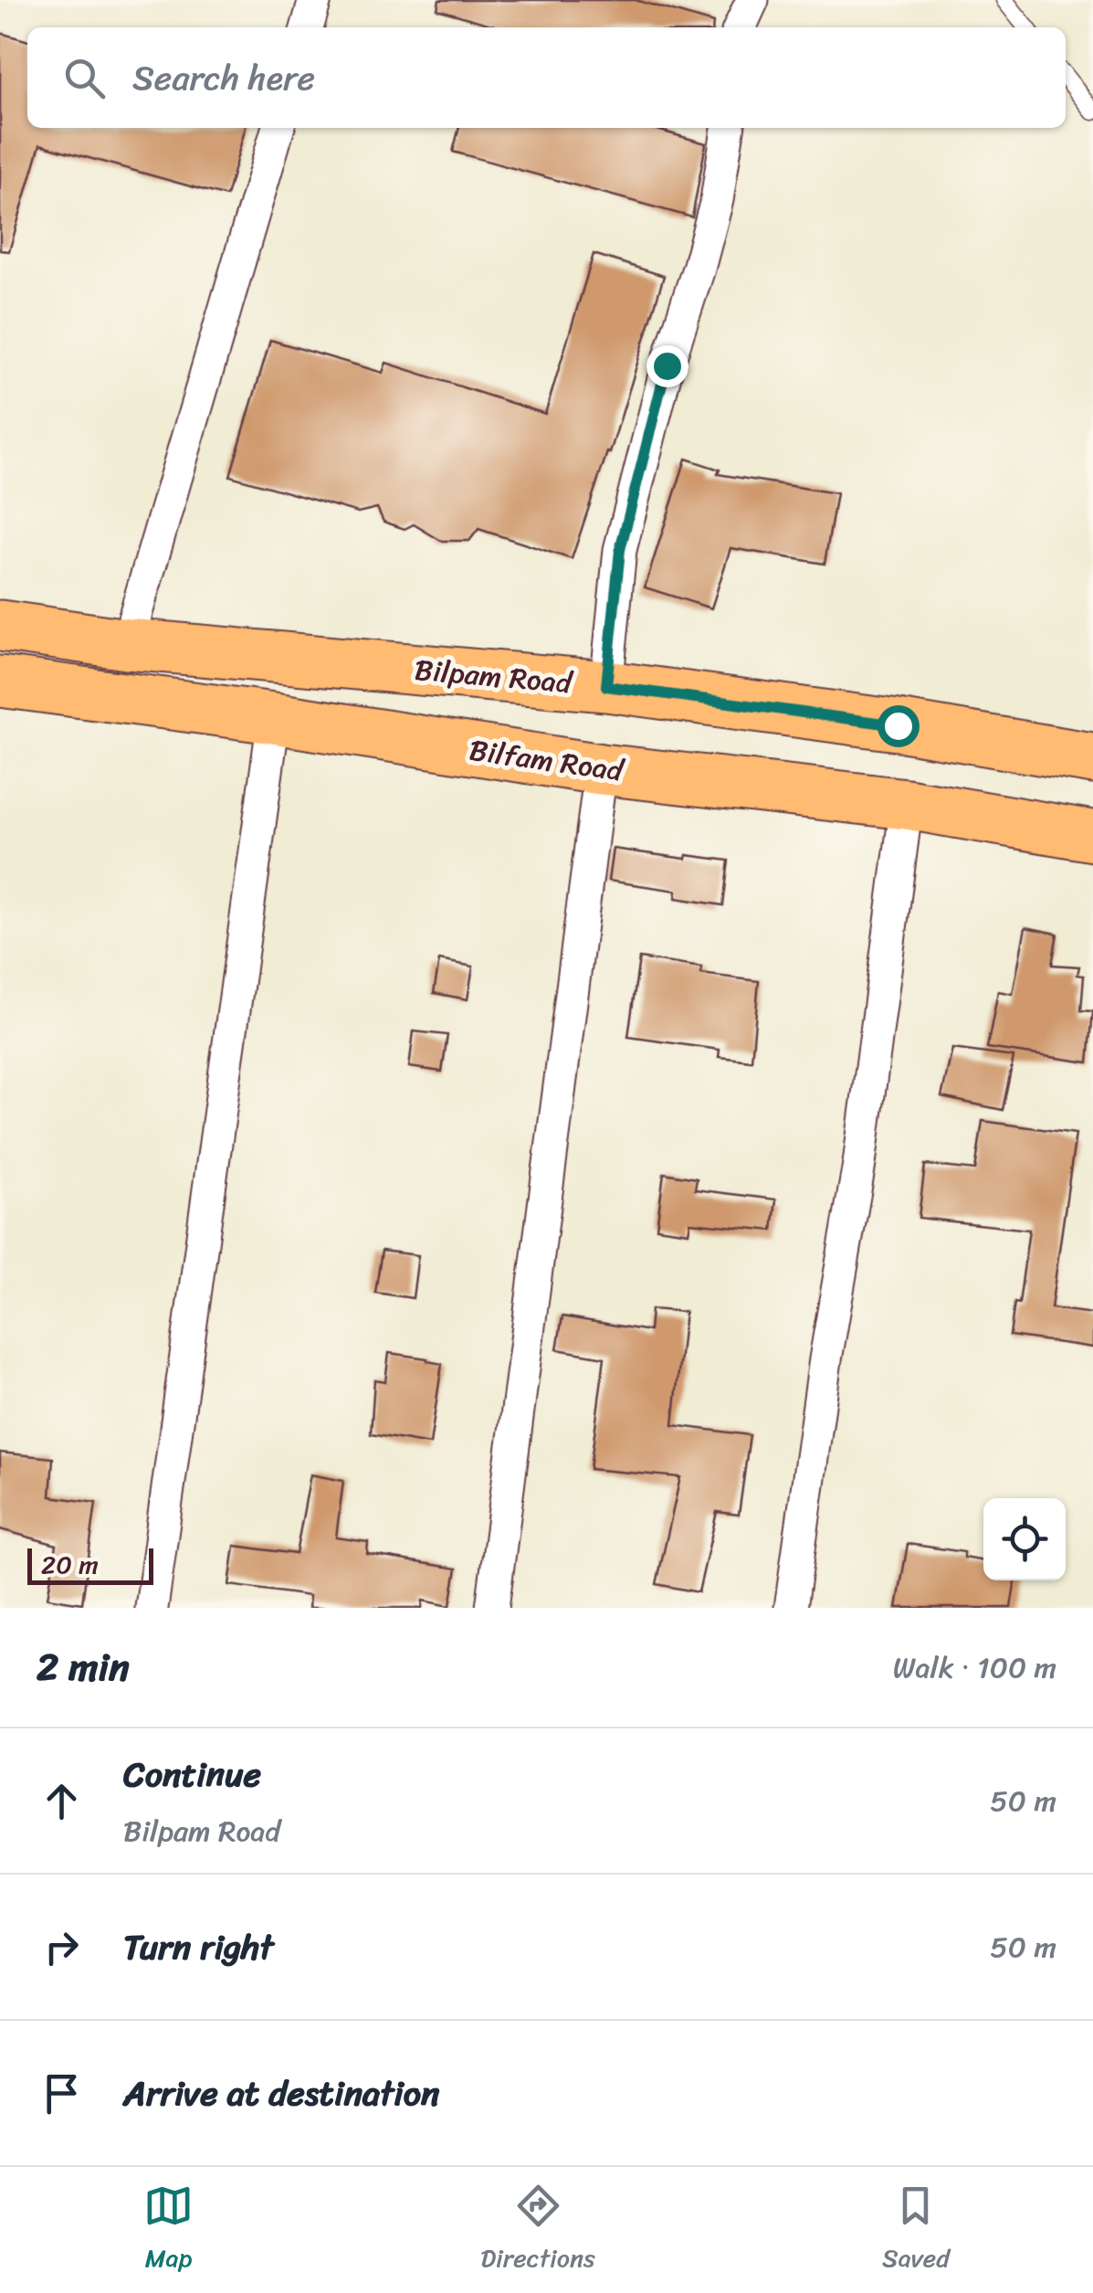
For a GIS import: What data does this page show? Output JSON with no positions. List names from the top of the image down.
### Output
{
  "streets": {
    "main road": ["Bilpam Road", "Bilfam Road"]
  },
  "scale_bar": "20 m",
  "page": {
    "search": "Search here",
    "scale": "20 m",
    "heading": ["2 min", "Walk · 100 m"],
    "list": [
      ["Continue", "Bilpam Road", "50 m"],
      ["Turn right", "50 m"],
      "Arrive at destination"
    ],
    "nav": ["Map", "Directions", "Saved"]
  }
}
